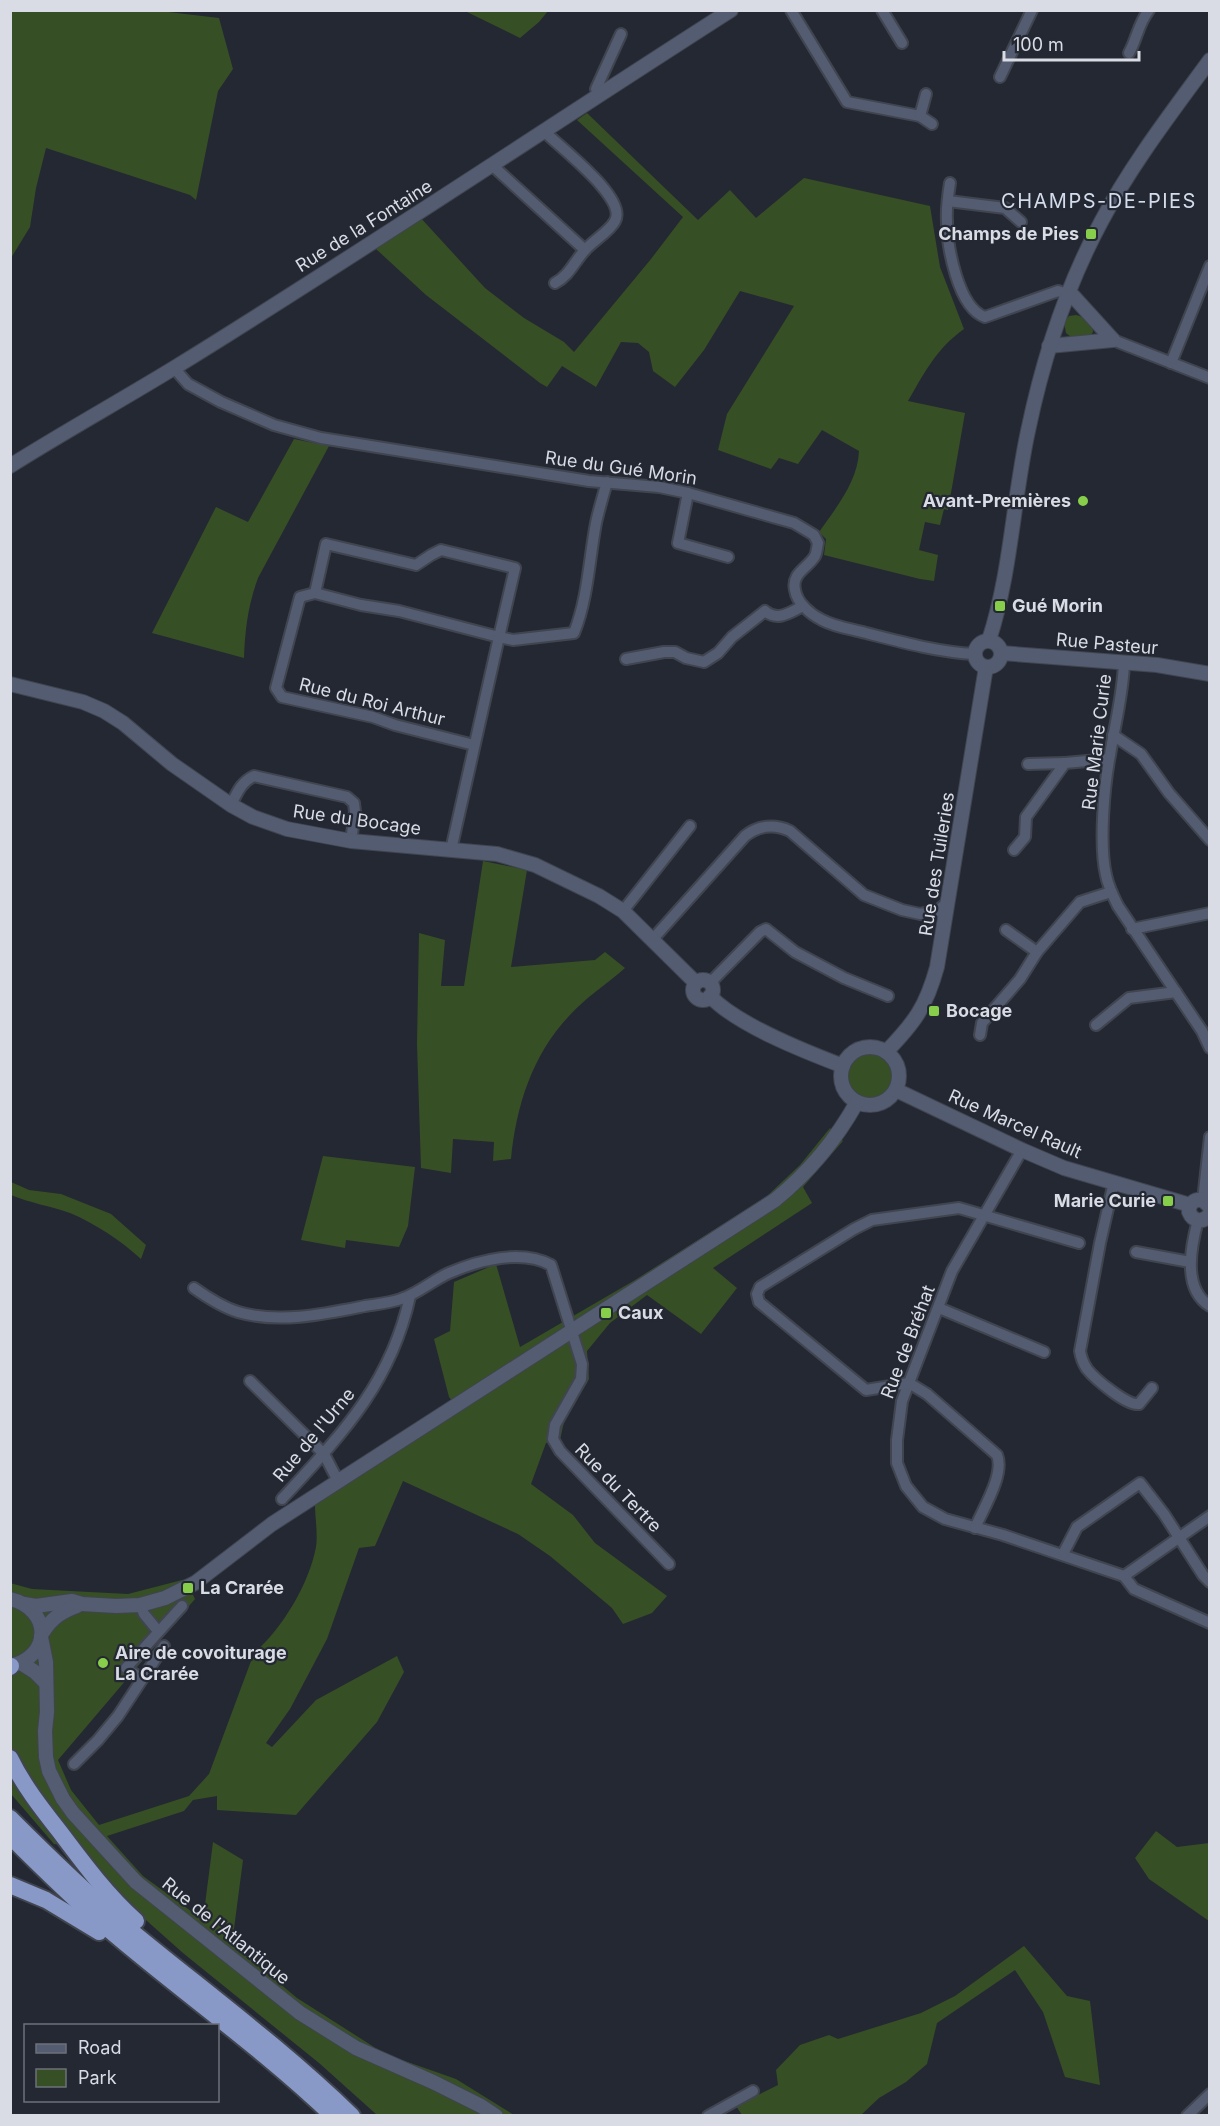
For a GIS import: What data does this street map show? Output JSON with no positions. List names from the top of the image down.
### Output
{
  "streets": {
    "street": [
      "Rue de la Fontaine",
      "Rue du Gué Morin",
      "Rue Pasteur",
      "Rue du Roi Arthur",
      "Rue Marie Curie",
      "Rue du Bocage",
      "Rue des Tuileries",
      "Rue Marcel Rault",
      "Rue de Bréhat",
      "Rue de l'Urne",
      "Rue du Tertre",
      "Rue de l'Atlantique"
    ]
  },
  "crossings": [
    ["Rue de la Fontaine", "Rue du Gué Morin"],
    ["Rue Pasteur", "Rue Marie Curie"],
    ["Rue Pasteur", "Rue des Tuileries"],
    ["Rue du Bocage", "Rue des Tuileries"],
    ["Rue du Bocage", "Rue Marcel Rault"],
    ["Rue des Tuileries", "Rue Marcel Rault"],
    ["Rue Marcel Rault", "Rue de Bréhat"]
  ],
  "districts": ["CHAMPS-DE-PIES"],
  "places": {
    "transit": [
      "Champs de Pies",
      "Gué Morin",
      "Bocage",
      "Marie Curie",
      "Caux",
      "La Crarée"
    ],
    "other": ["Avant-Premières", "Aire de covoiturage La Crarée"]
  },
  "legend": ["Road", "Park"],
  "scale_bar": "100 m"
}
